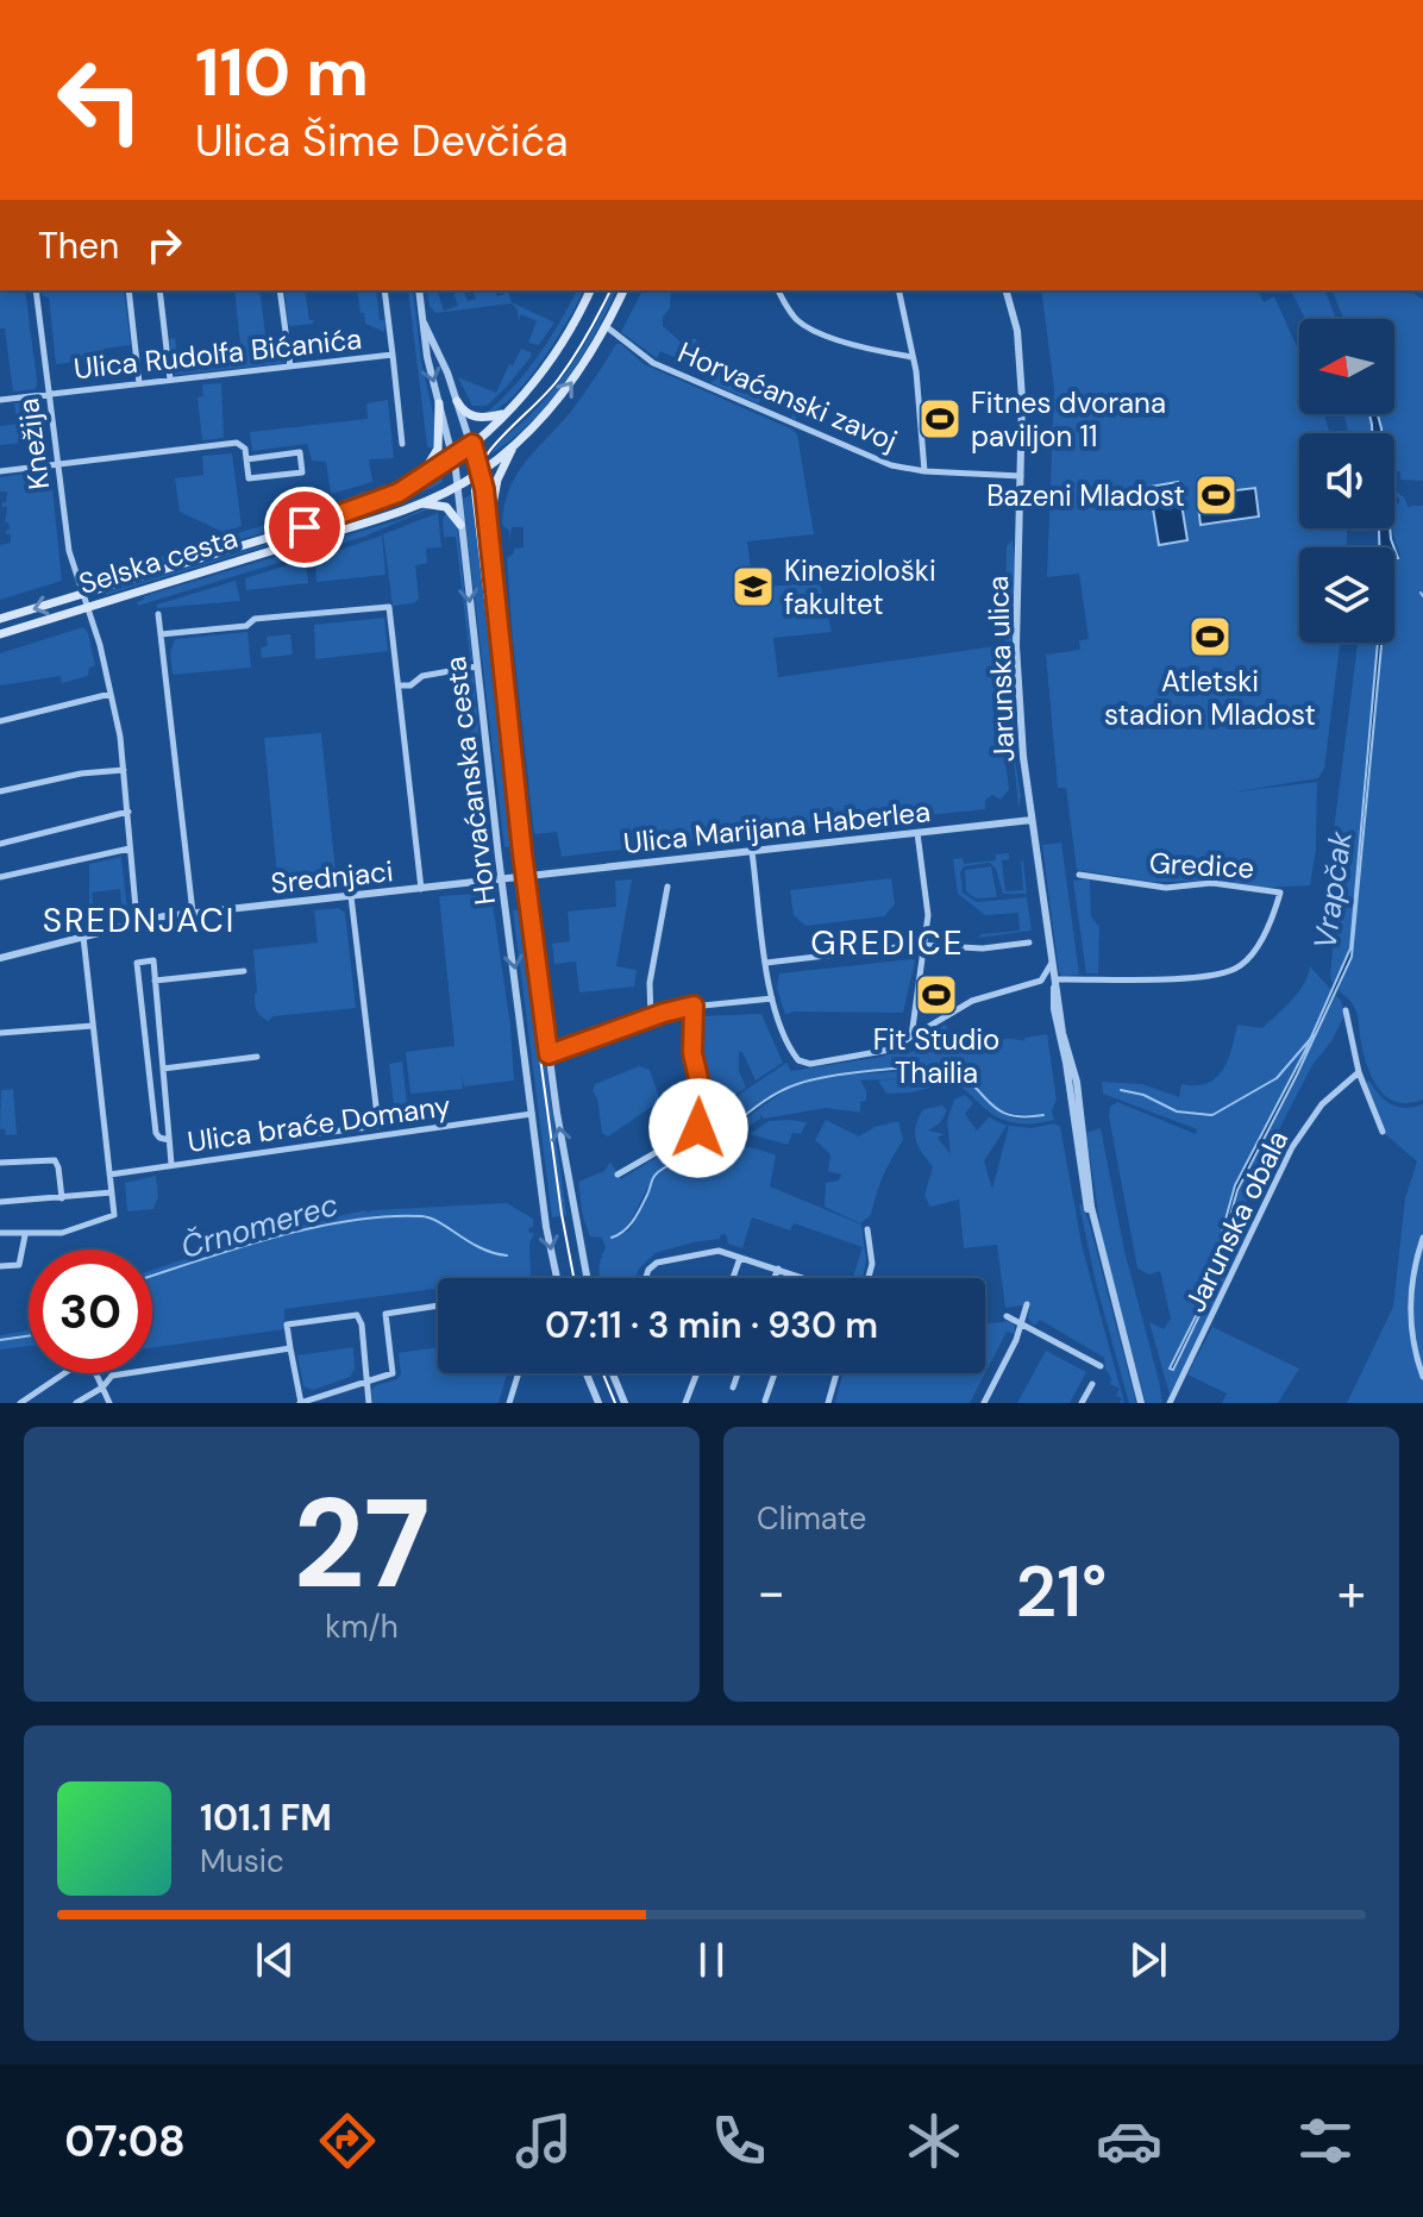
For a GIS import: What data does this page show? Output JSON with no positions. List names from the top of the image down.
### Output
{
  "streets": {
    "main road": ["Selska cesta"],
    "street": [
      "Ulica Rudolfa Bićanića",
      "Horvaćanski zavoj",
      "Knežija",
      "Jarunska ulica",
      "Horvaćanska cesta",
      "Ulica Marijana Haberlea",
      "Gredice",
      "Srednjaci",
      "Ulica braće Domany",
      "Jarunska obala"
    ]
  },
  "crossings": [
    ["Ulica Rudolfa Bićanića", "Knežija"],
    ["Horvaćanski zavoj", "Selska cesta"],
    ["Horvaćanski zavoj", "Jarunska ulica"],
    ["Knežija", "Selska cesta"],
    ["Knežija", "Srednjaci"],
    ["Selska cesta", "Horvaćanska cesta"],
    ["Jarunska ulica", "Ulica Marijana Haberlea"],
    ["Jarunska ulica", "Gredice"],
    ["Horvaćanska cesta", "Ulica Marijana Haberlea"],
    ["Horvaćanska cesta", "Srednjaci"],
    ["Horvaćanska cesta", "Ulica braće Domany"],
    ["Ulica Marijana Haberlea", "Srednjaci"]
  ],
  "districts": ["SREDNJACI", "GREDICE"],
  "water": ["Vrapčak", "Črnomerec"],
  "places": {
    "sports": [
      "Fitnes dvorana paviljon 11",
      "Bazeni Mladost",
      "Atletski stadion Mladost",
      "Fit Studio Thailia"
    ],
    "school or university": ["Kineziološki fakultet"]
  },
  "north": "left",
  "page": {
    "turn": ["110 m", "Ulica Šime Devčića"],
    "then": "Then",
    "limit": "30",
    "trip": "07:11 · 3 min · 930 m",
    "tile": [
      ["27", "km/h"],
      "Climate"
    ],
    "heat": ["−", "21°", "+"],
    "song": ["101.1 FM", "Music"],
    "tabs": "07:08"
  }
}
